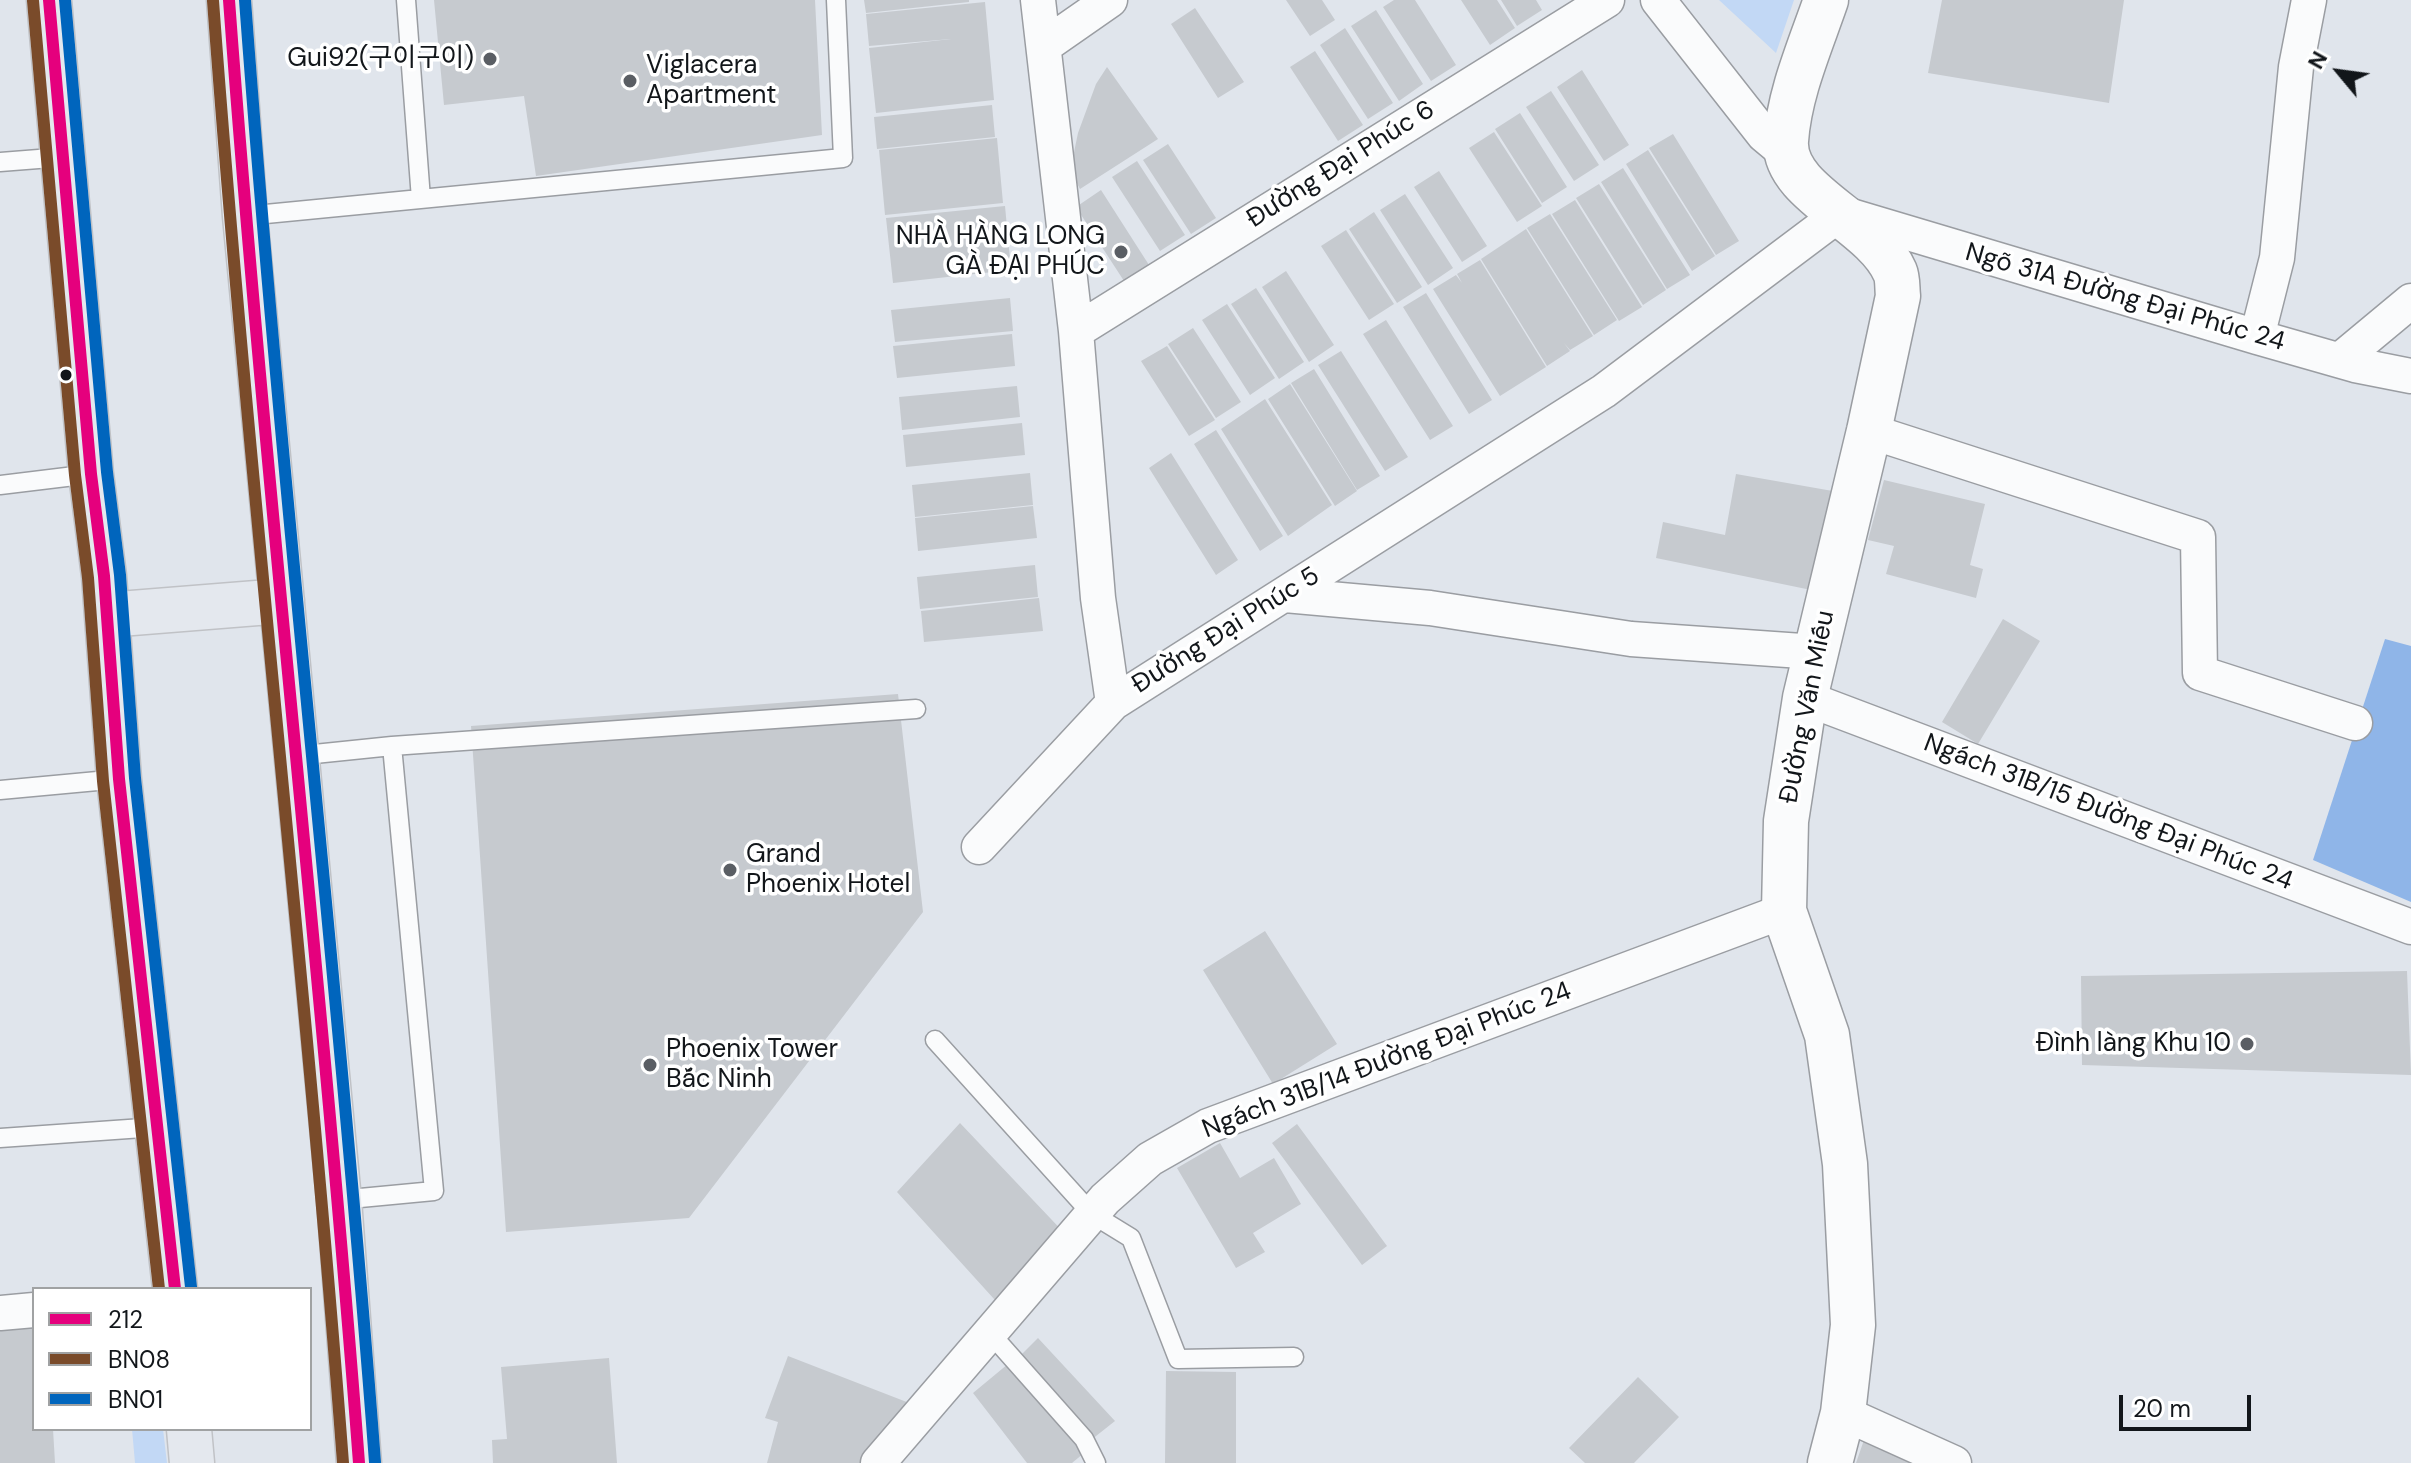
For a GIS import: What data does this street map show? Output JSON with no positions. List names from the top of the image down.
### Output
{
  "streets": {
    "street": [
      "Đường Đại Phúc 6",
      "Ngõ 31A Đường Đại Phúc 24",
      "Đường Đại Phúc 5",
      "Đường Văn Miếu",
      "Ngách 31B/15 Đường Đại Phúc 24",
      "Ngách 31B/14 Đường Đại Phúc 24"
    ]
  },
  "crossings": [
    ["Đường Đại Phúc 6", "Đường Đại Phúc 5"],
    ["Ngõ 31A Đường Đại Phúc 24", "Đường Đại Phúc 5"],
    ["Ngõ 31A Đường Đại Phúc 24", "Đường Văn Miếu"],
    ["Đường Đại Phúc 5", "Đường Văn Miếu"],
    ["Đường Văn Miếu", "Ngách 31B/15 Đường Đại Phúc 24"],
    ["Đường Văn Miếu", "Ngách 31B/14 Đường Đại Phúc 24"]
  ],
  "places": [
    "Gui92(구이구이)",
    "Viglacera Apartment",
    "NHÀ HÀNG LONG GÀ ĐẠI PHÚC",
    "Grand Phoenix Hotel",
    "Đình làng Khu 10",
    "Phoenix Tower Bắc Ninh"
  ],
  "lines": ["transit line 212", "transit line BN01", "transit line BN08"],
  "legend": ["212", "BN08", "BN01"],
  "scale_bar": "20 m",
  "north": "top left"
}
